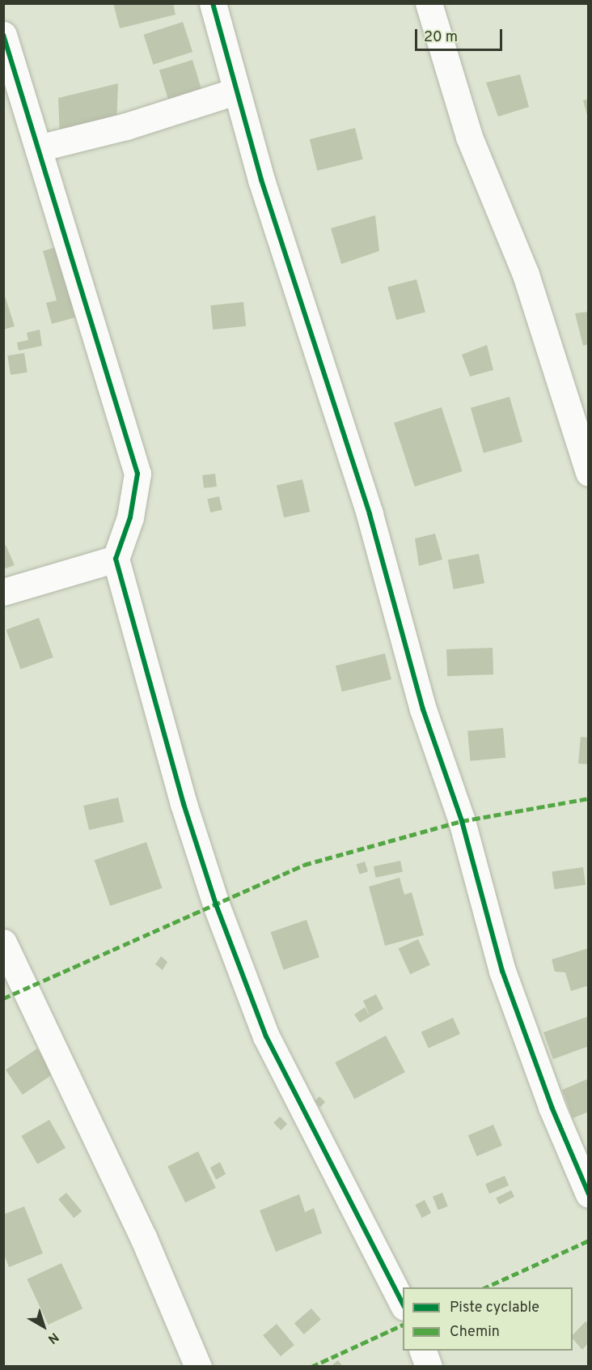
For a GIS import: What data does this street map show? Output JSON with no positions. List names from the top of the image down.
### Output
{
  "legend": ["Piste cyclable", "Chemin"],
  "scale_bar": "20 m",
  "north": "bottom right"
}
